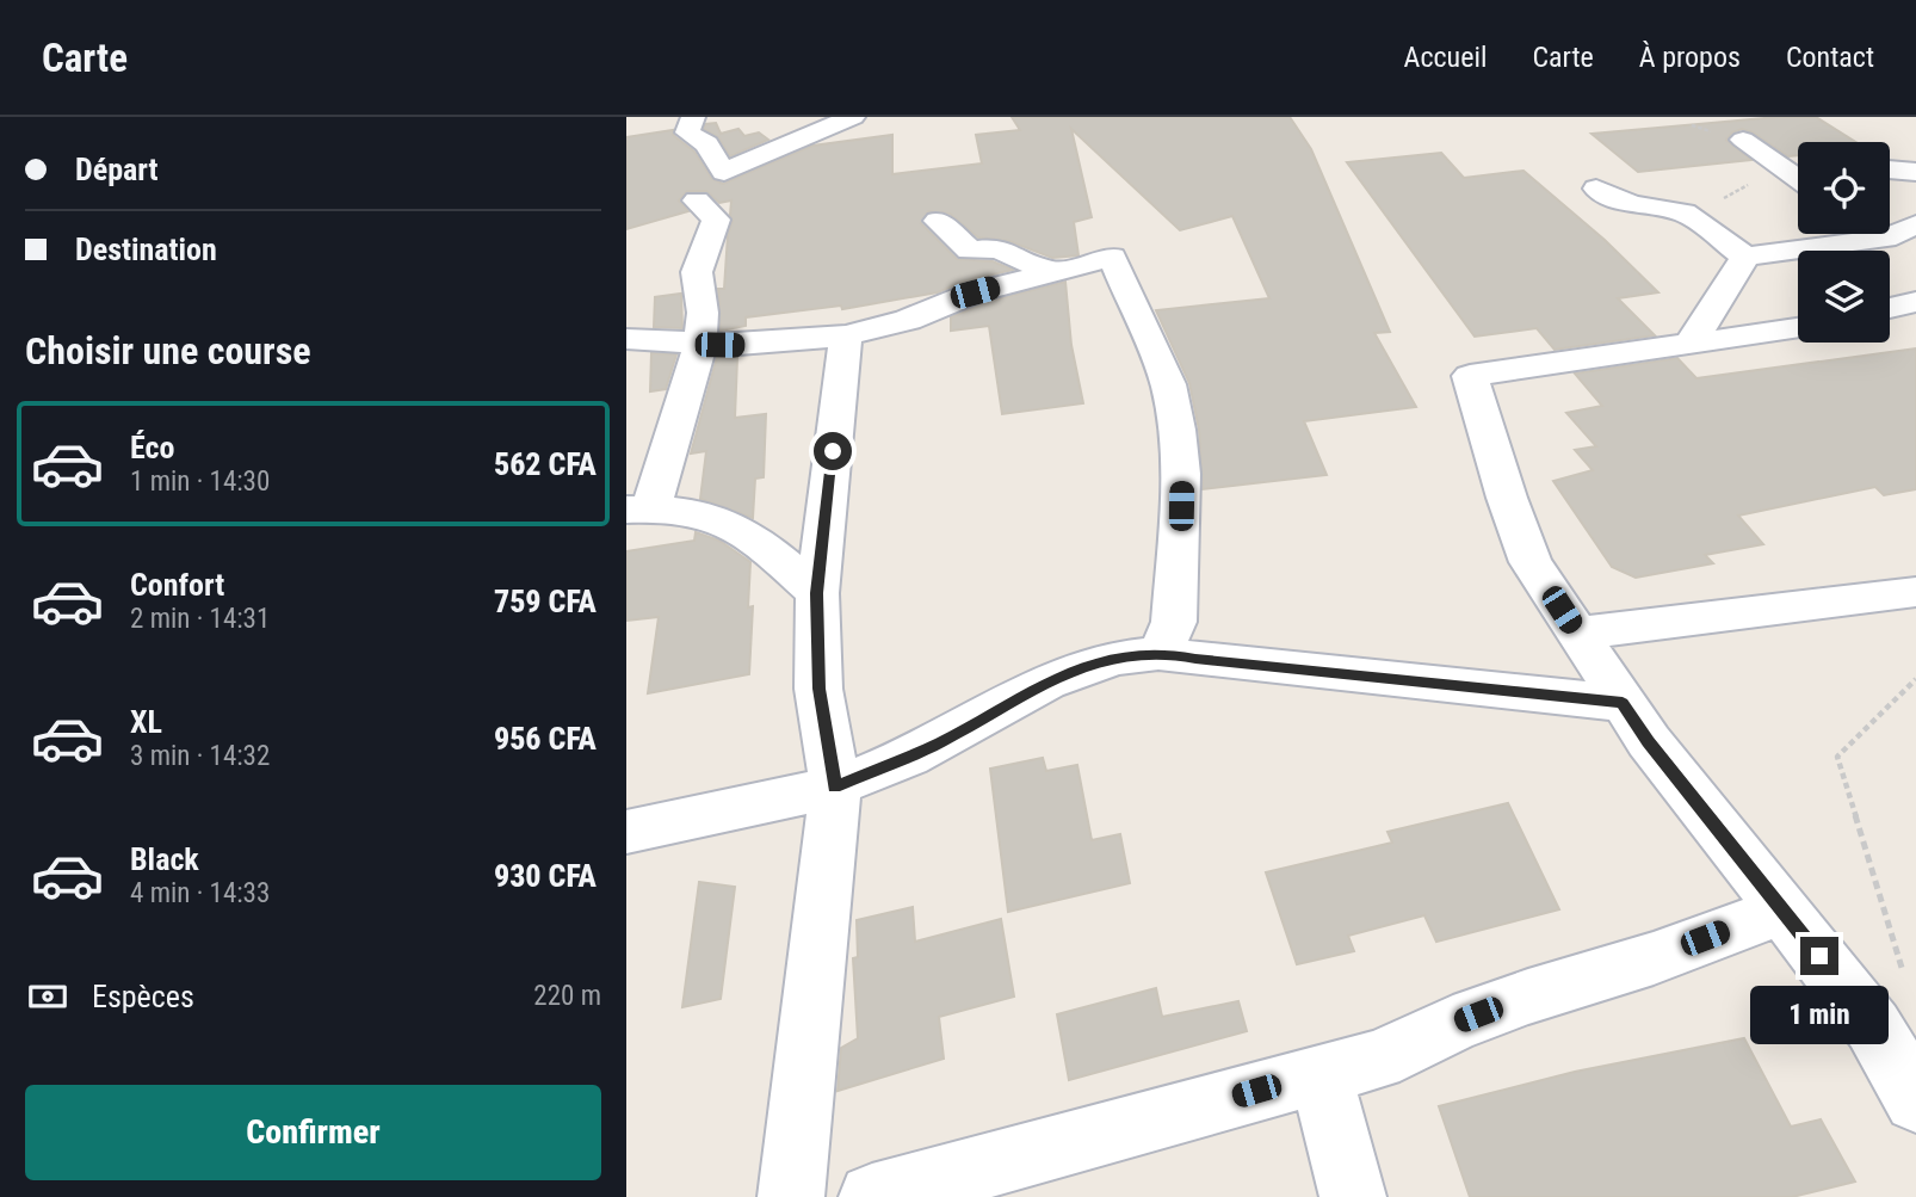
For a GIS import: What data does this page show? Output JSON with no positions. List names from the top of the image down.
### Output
{
  "page": {
    "header": "Carte",
    "nav": [
      "Accueil",
      "Carte",
      "À propos",
      "Contact"
    ],
    "banner": ["Départ", "Destination"],
    "heading": "Choisir une course",
    "list": [
      {
        "name": "Éco",
        "note": "1 min · 14:30",
        "value": "562 CFA"
      },
      {
        "name": "Confort",
        "note": "2 min · 14:31",
        "value": "759 CFA"
      },
      {
        "name": "XL",
        "note": "3 min · 14:32",
        "value": "956 CFA"
      },
      {
        "name": "Black",
        "note": "4 min · 14:33",
        "value": "930 CFA"
      }
    ],
    "pay": ["Espèces", "220 m"],
    "bubble": "1 min",
    "buttons": "Confirmer"
  }
}
